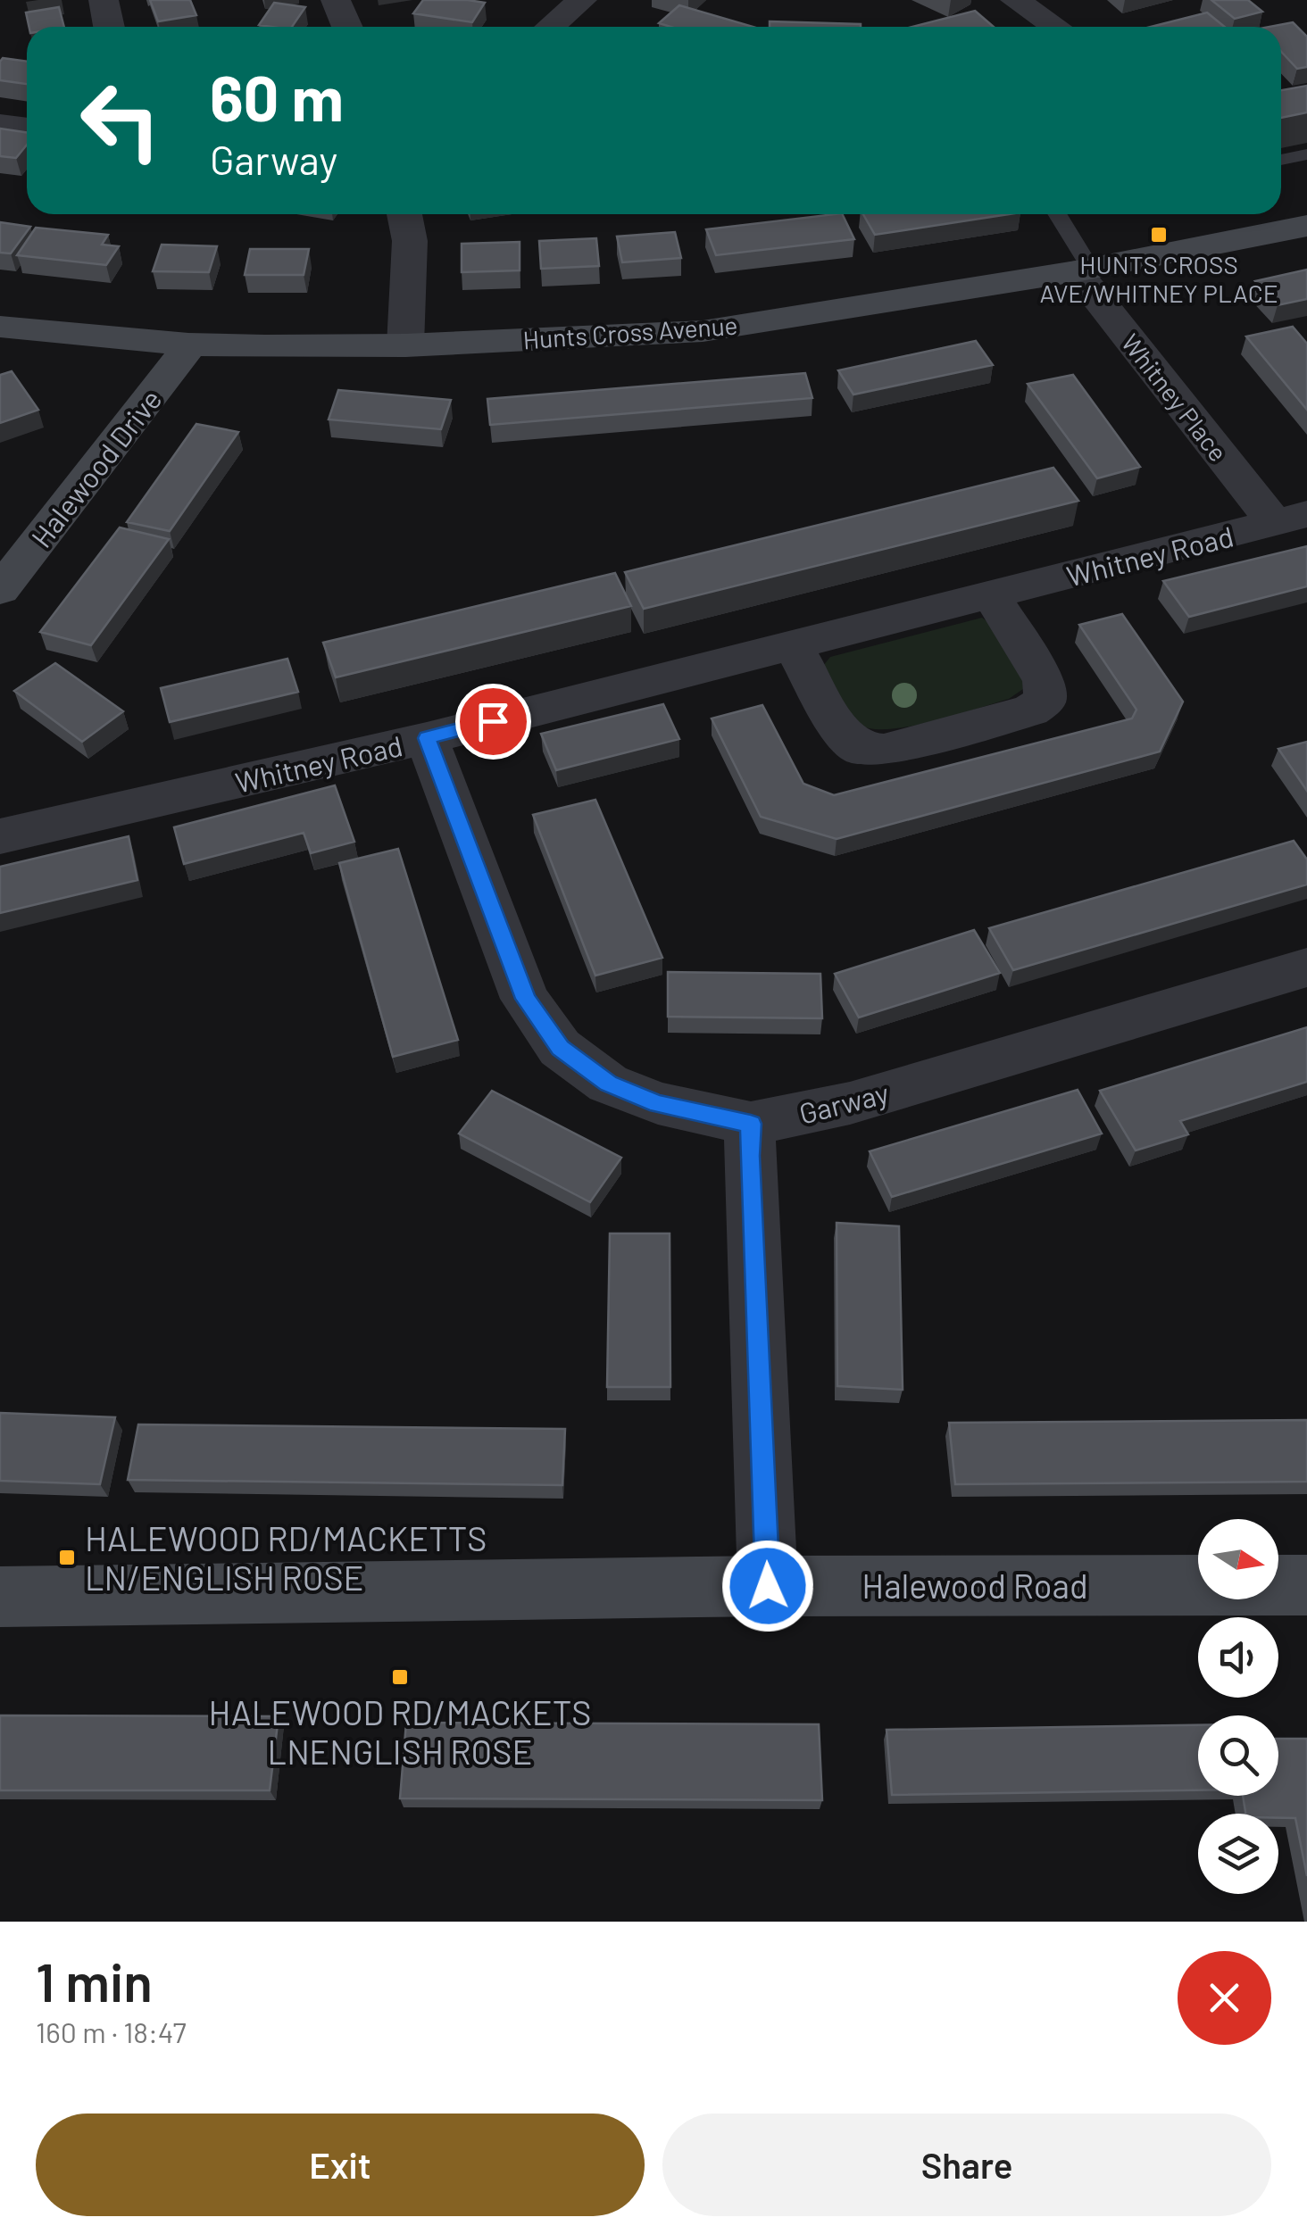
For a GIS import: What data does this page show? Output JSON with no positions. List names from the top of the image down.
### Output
{
  "streets": {
    "street": [
      "Hunts Cross Avenue",
      "Whitney Place",
      "Halewood Drive",
      "Whitney Road",
      "Garway",
      "Halewood Road"
    ]
  },
  "crossings": [
    ["Hunts Cross Avenue", "Whitney Place"],
    ["Hunts Cross Avenue", "Halewood Drive"],
    ["Whitney Place", "Whitney Road"],
    ["Whitney Road", "Garway"]
  ],
  "places": {
    "transit": ["HUNTS CROSS AVE/WHITNEY PLACE", "HALEWOOD RD/MACKETTS LN/ENGLISH ROSE", "HALEWOOD RD/MACKETS LNENGLISH ROSE"]
  },
  "north": "right",
  "page": {
    "turn": ["60 m", "Garway"],
    "heading": ["1 min", "160 m · 18:47"],
    "buttons": ["Exit", "Share"]
  }
}
